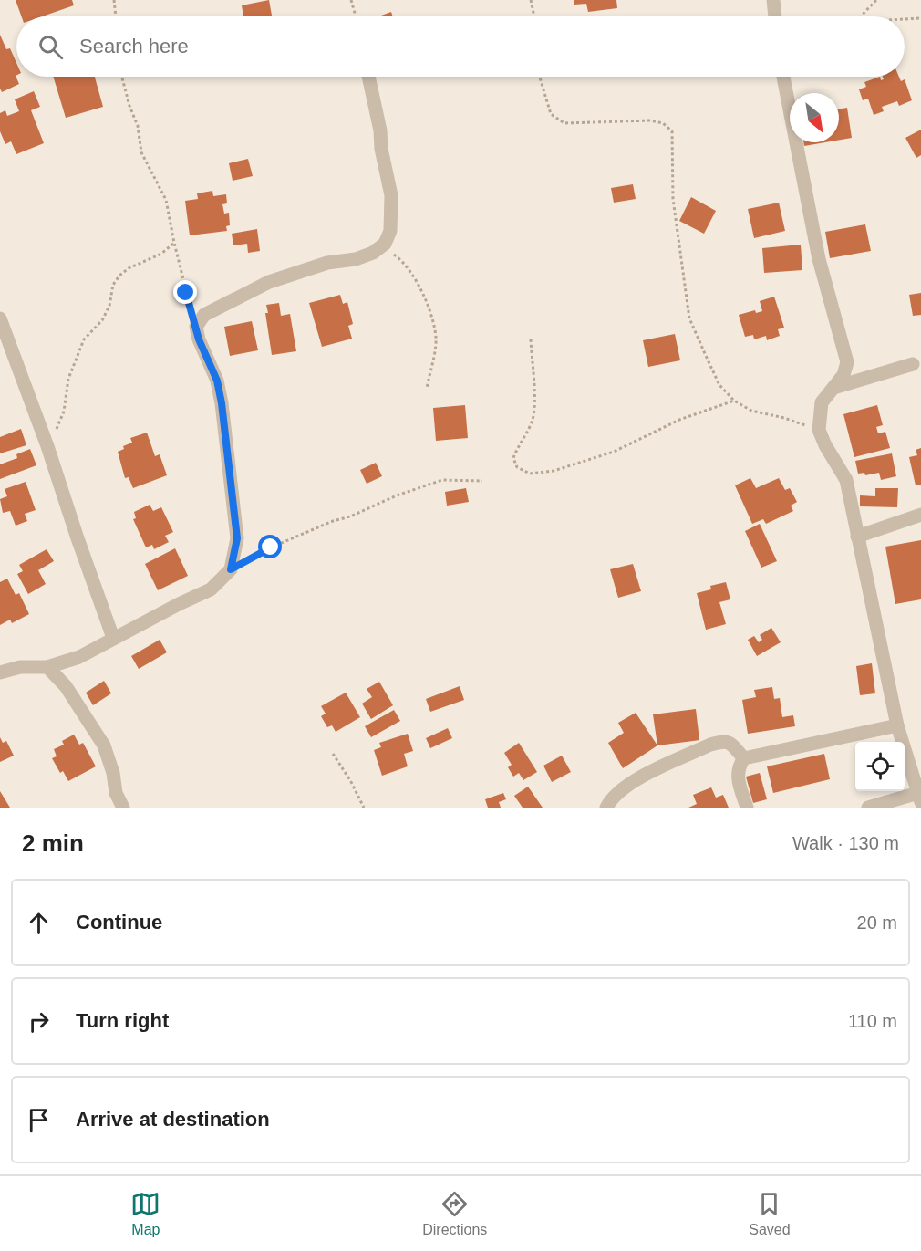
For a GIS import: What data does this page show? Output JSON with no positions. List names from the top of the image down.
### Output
{
  "north": "bottom right",
  "page": {
    "search": "Search here",
    "heading": ["2 min", "Walk · 130 m"],
    "list": [
      ["Continue", "20 m"],
      ["Turn right", "110 m"],
      "Arrive at destination"
    ],
    "nav": ["Map", "Directions", "Saved"]
  }
}
